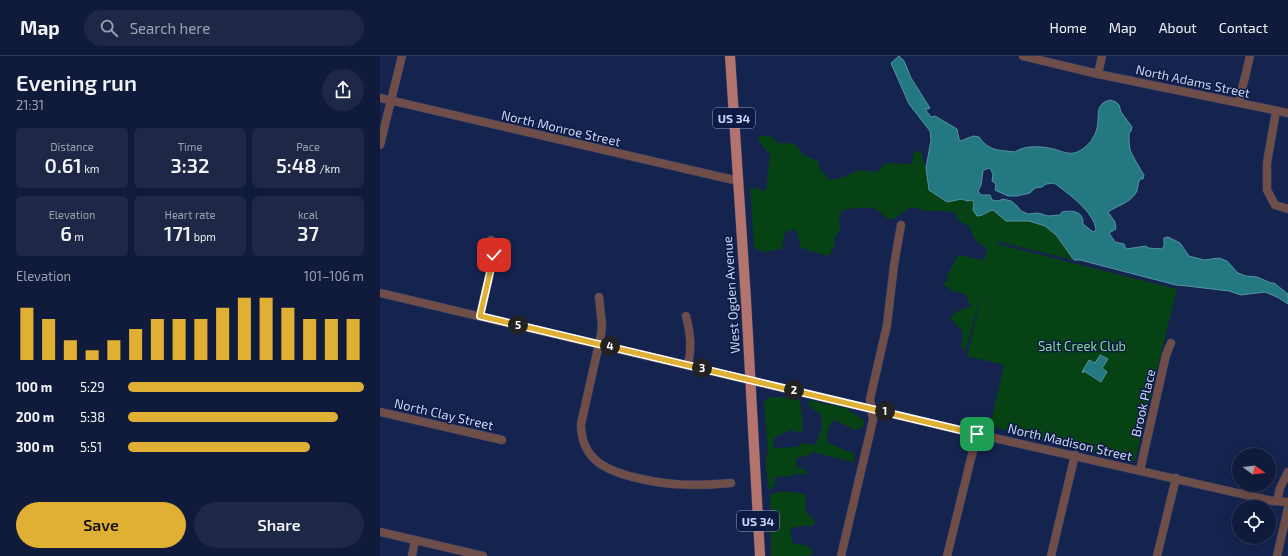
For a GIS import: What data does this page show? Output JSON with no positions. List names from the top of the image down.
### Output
{
  "streets": {
    "main road": ["US 34", "West Ogden Avenue"],
    "street": [
      "North Adams Street",
      "North Monroe Street",
      "Brook Place",
      "North Clay Street",
      "North Madison Street"
    ]
  },
  "crossings": [
    ["North Monroe Street", "West Ogden Avenue"],
    ["West Ogden Avenue", "North Madison Street"],
    ["Brook Place", "North Madison Street"]
  ],
  "parks": ["Salt Creek Club"],
  "north": "right",
  "page": {
    "header": "Map",
    "search": "Search here",
    "nav": [
      "Home",
      "Map",
      "About",
      "Contact"
    ],
    "heading": ["Evening run", "21:31"],
    "stats": [
      ["Distance", "0.61 km"],
      ["Time", "3:32"],
      ["Pace", "5:48 /km"],
      ["Elevation", "6 m"],
      ["Heart rate", "171 bpm"],
      ["kcal", "37"]
    ],
    "chart": ["Elevation", "101–106 m"],
    "pins": [
      "5",
      "4",
      "3",
      "2",
      "1"
    ],
    "list": [
      {
        "name": "100 m",
        "note": "5:29"
      },
      {
        "name": "200 m",
        "note": "5:38"
      },
      {
        "name": "300 m",
        "note": "5:51"
      }
    ],
    "buttons": ["Save", "Share"]
  }
}
